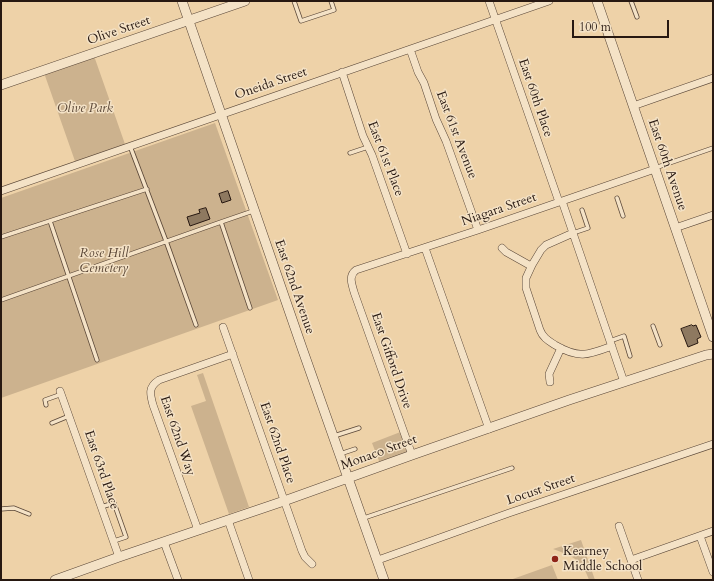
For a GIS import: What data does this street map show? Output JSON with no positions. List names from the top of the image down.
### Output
{
  "streets": {
    "street": [
      "Olive Street",
      "Oneida Street",
      "East 60th Place",
      "East 61st Avenue",
      "East 61st Place",
      "East 60th Avenue",
      "Niagara Street",
      "East 62nd Avenue",
      "East Gifford Drive",
      "East 62nd Way",
      "East 62nd Place",
      "Monaco Street",
      "East 63rd Place",
      "Locust Street"
    ]
  },
  "crossings": [
    ["Olive Street", "East 62nd Avenue"],
    ["Oneida Street", "East 60th Place"],
    ["Oneida Street", "East 61st Avenue"],
    ["Oneida Street", "East 61st Place"],
    ["Oneida Street", "East 62nd Avenue"],
    ["East 60th Place", "Niagara Street"],
    ["East 60th Place", "Monaco Street"],
    ["East 61st Avenue", "Niagara Street"],
    ["East 61st Place", "Niagara Street"],
    ["East 60th Avenue", "Niagara Street"],
    ["Niagara Street", "East Gifford Drive"],
    ["East 62nd Avenue", "Monaco Street"],
    ["East 62nd Avenue", "Locust Street"],
    ["East Gifford Drive", "Monaco Street"],
    ["East 62nd Way", "East 62nd Place"],
    ["East 62nd Way", "Monaco Street"],
    ["East 62nd Place", "Monaco Street"],
    ["Monaco Street", "East 63rd Place"]
  ],
  "parks": ["Olive Park", "Rose Hill Cemetery"],
  "places": ["Kearney Middle School"],
  "scale_bar": "100 m"
}
